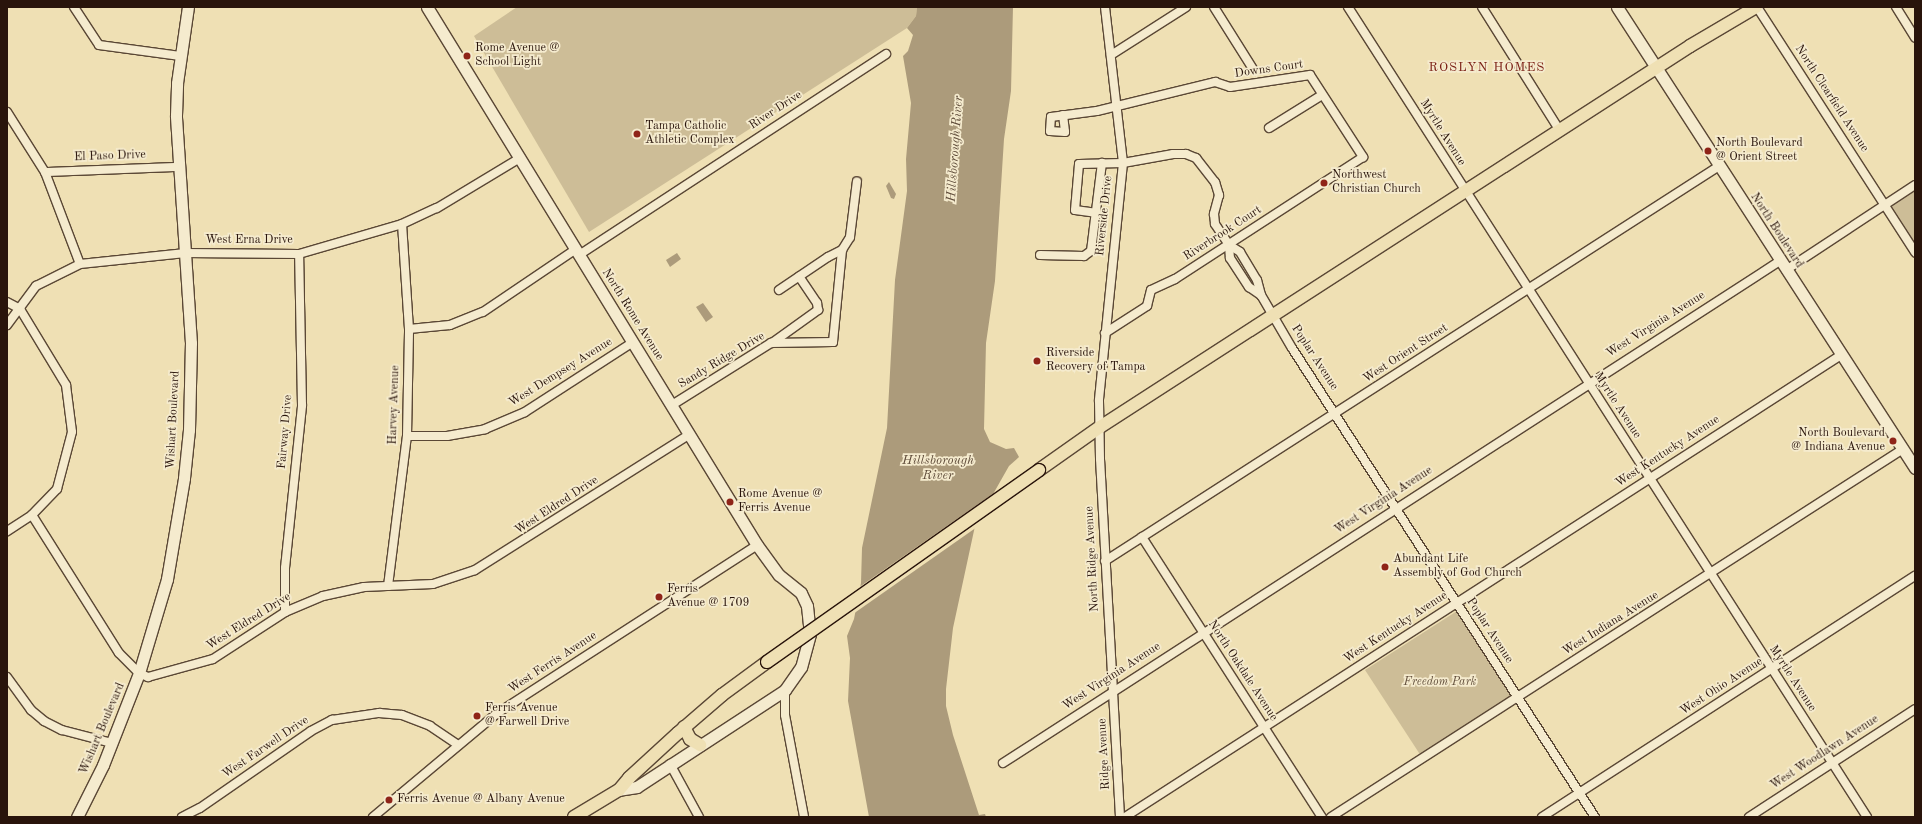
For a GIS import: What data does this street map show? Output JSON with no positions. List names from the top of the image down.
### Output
{
  "streets": {
    "street": [
      "Downs Court",
      "North Clearfield Avenue",
      "River Drive",
      "Myrtle Avenue",
      "El Paso Drive",
      "Riverside Drive",
      "North Boulevard",
      "Riverbrook Court",
      "West Erna Drive",
      "North Rome Avenue",
      "West Virginia Avenue",
      "West Orient Street",
      "Poplar Avenue",
      "Sandy Ridge Drive",
      "West Dempsey Avenue",
      "Harvey Avenue",
      "Wishart Boulevard",
      "Fairway Drive",
      "West Kentucky Avenue",
      "West Eldred Drive",
      "North Ridge Avenue",
      "West Indiana Avenue",
      "West Ferris Avenue",
      "North Oakdale Avenue",
      "West Ohio Avenue",
      "West Farwell Drive",
      "West Woodlawn Avenue",
      "Ridge Avenue"
    ]
  },
  "crossings": [
    ["Downs Court", "Riverside Drive"],
    ["Downs Court", "Riverbrook Court"],
    ["North Clearfield Avenue", "West Virginia Avenue"],
    ["River Drive", "North Rome Avenue"],
    ["River Drive", "Harvey Avenue"],
    ["Myrtle Avenue", "West Virginia Avenue"],
    ["Myrtle Avenue", "West Orient Street"],
    ["Myrtle Avenue", "West Kentucky Avenue"],
    ["Myrtle Avenue", "West Indiana Avenue"],
    ["Myrtle Avenue", "West Ohio Avenue"],
    ["Myrtle Avenue", "West Woodlawn Avenue"],
    ["El Paso Drive", "Wishart Boulevard"],
    ["Riverside Drive", "Riverbrook Court"],
    ["Riverside Drive", "Poplar Avenue"],
    ["Riverside Drive", "North Ridge Avenue"],
    ["North Boulevard", "West Virginia Avenue"],
    ["North Boulevard", "West Orient Street"],
    ["North Boulevard", "West Kentucky Avenue"],
    ["North Boulevard", "West Indiana Avenue"],
    ["Riverbrook Court", "Poplar Avenue"],
    ["West Erna Drive", "North Rome Avenue"],
    ["West Erna Drive", "Harvey Avenue"],
    ["West Erna Drive", "Wishart Boulevard"],
    ["West Erna Drive", "Fairway Drive"],
    ["North Rome Avenue", "Sandy Ridge Drive"],
    ["North Rome Avenue", "West Dempsey Avenue"],
    ["North Rome Avenue", "West Eldred Drive"],
    ["North Rome Avenue", "West Ferris Avenue"],
    ["West Virginia Avenue", "Poplar Avenue"],
    ["West Virginia Avenue", "North Ridge Avenue"],
    ["West Virginia Avenue", "North Oakdale Avenue"],
    ["West Virginia Avenue", "Ridge Avenue"],
    ["West Orient Street", "Poplar Avenue"],
    ["West Orient Street", "North Ridge Avenue"],
    ["West Orient Street", "North Oakdale Avenue"],
    ["Poplar Avenue", "West Kentucky Avenue"],
    ["Poplar Avenue", "West Indiana Avenue"],
    ["Poplar Avenue", "West Ohio Avenue"],
    ["West Dempsey Avenue", "Harvey Avenue"],
    ["Harvey Avenue", "West Eldred Drive"],
    ["Wishart Boulevard", "West Eldred Drive"],
    ["Fairway Drive", "West Eldred Drive"],
    ["West Kentucky Avenue", "North Oakdale Avenue"],
    ["North Ridge Avenue", "Ridge Avenue"],
    ["West Ferris Avenue", "West Farwell Drive"]
  ],
  "districts": ["ROSLYN HOMES"],
  "water": ["Hillsborough River"],
  "parks": ["Freedom Park"],
  "places": [
    "Rome Avenue @ School Light",
    "Tampa Catholic Athletic Complex",
    "North Boulevard @ Orient Street",
    "Northwest Christian Church",
    "Riverside Recovery of Tampa",
    "North Boulevard @ Indiana Avenue",
    "Rome Avenue @ Ferris Avenue",
    "Abundant Life Assembly of God Church",
    "Ferris Avenue @ 1709",
    "Ferris Avenue @ Farwell Drive",
    "Ferris Avenue @ Albany Avenue"
  ]
}
